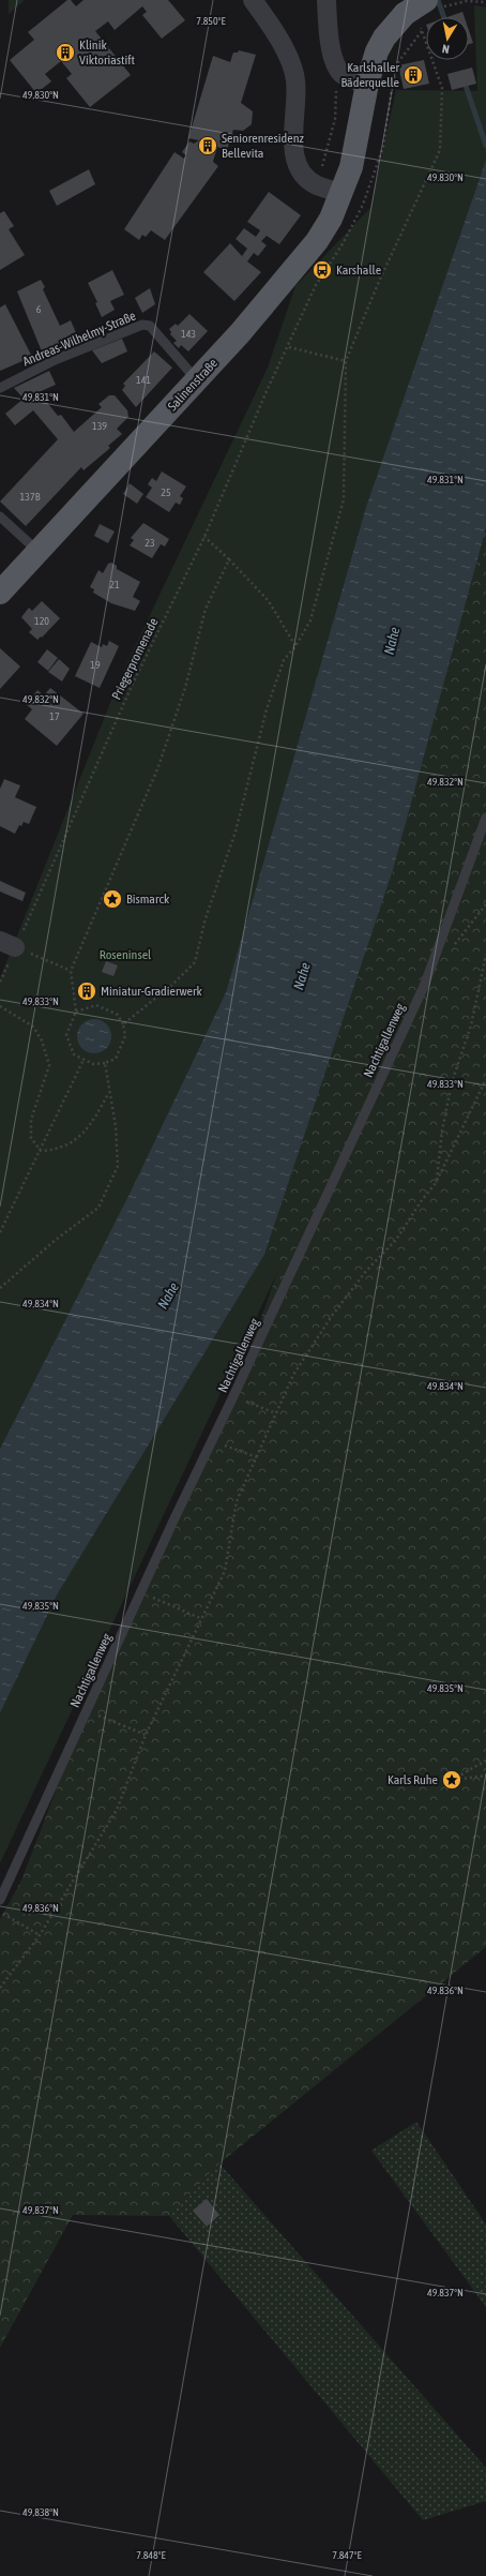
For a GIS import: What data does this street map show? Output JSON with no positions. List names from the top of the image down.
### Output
{
  "streets": {
    "main road": ["Salinenstraße"],
    "lane": ["Andreas-Wilhelmy-Straße", "Nachtigallenweg"],
    "path": ["Priegerpromenade"]
  },
  "crossings": [
    ["Andreas-Wilhelmy-Straße", "Salinenstraße"]
  ],
  "water": ["Nahe"],
  "parks": ["Roseninsel"],
  "places": {
    "building": [
      "Klinik Viktoriastift",
      "Karlshaller Bäderquelle",
      "Seniorenresidenz Bellevita",
      "Miniatur-Gradierwerk"
    ],
    "bus stop": ["Karshalle"],
    "place": ["Bismarck", "Karls Ruhe"]
  },
  "house_numbers": [
    "6",
    "143",
    "141",
    "139",
    "25",
    "137B",
    "23",
    "21",
    "120",
    "19",
    "17"
  ],
  "north": "bottom",
  "coordinates": [
    "7.850°E",
    "49.830°N",
    "49.831°N",
    "49.832°N",
    "49.833°N",
    "49.834°N",
    "49.835°N",
    "49.836°N",
    "49.837°N",
    "49.838°N",
    "7.848°E",
    "7.847°E"
  ]
}
